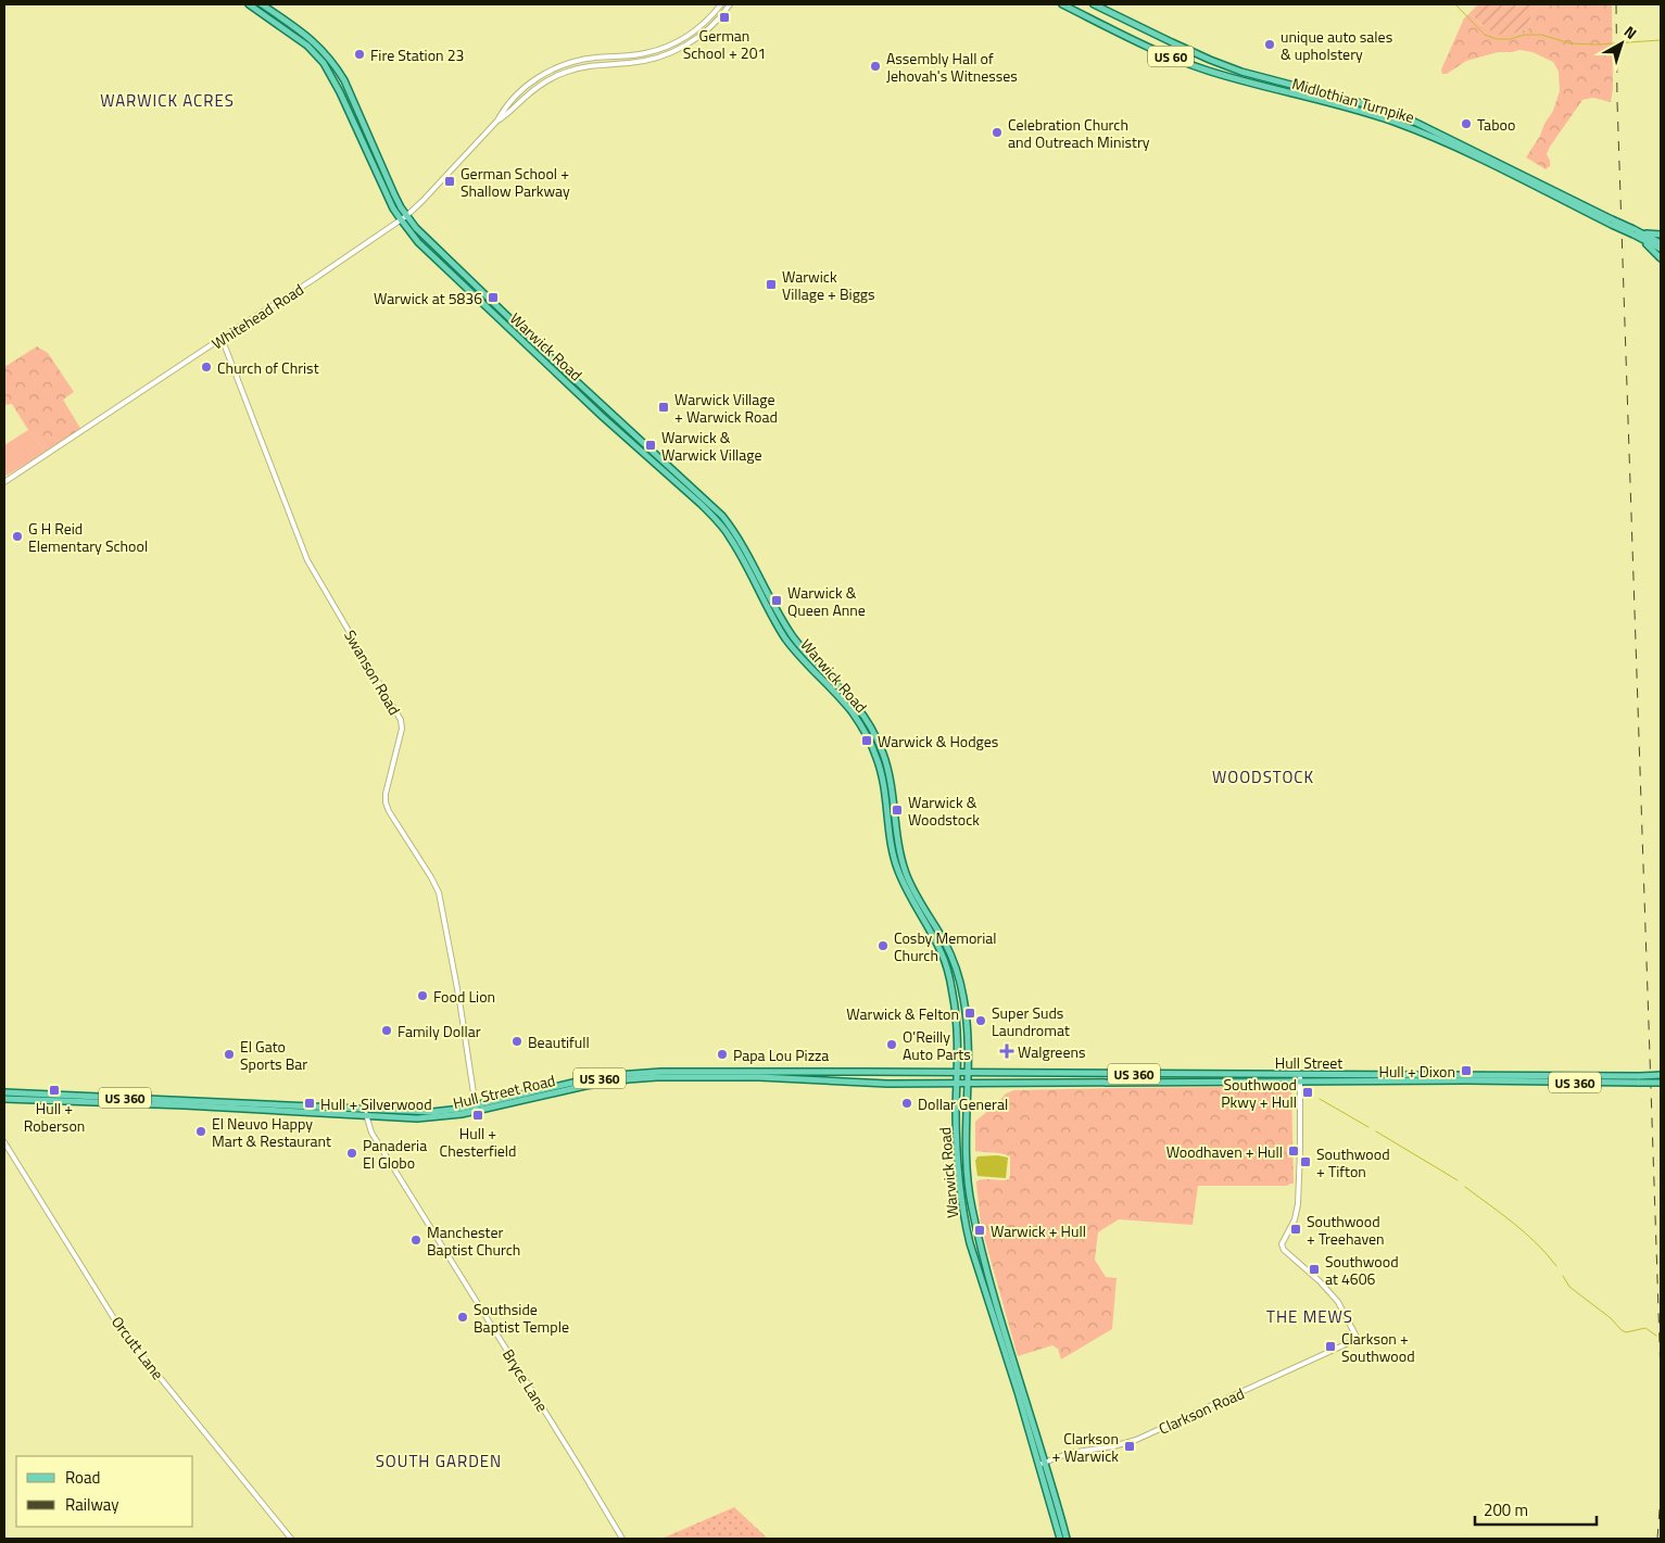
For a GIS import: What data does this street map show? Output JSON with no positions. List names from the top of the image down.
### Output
{
  "streets": {
    "main road": [
      "US 60",
      "Midlothian Turnpike",
      "Warwick Road",
      "Hull Street",
      "US 360",
      "Hull Street Road"
    ],
    "street": [
      "Whitehead Road",
      "Swanson Road",
      "Orcutt Lane",
      "Bryce Lane",
      "Clarkson Road"
    ]
  },
  "crossings": [
    ["Whitehead Road", "Warwick Road"],
    ["Whitehead Road", "Swanson Road"],
    ["Warwick Road", "Hull Street"],
    ["Warwick Road", "Hull Street Road"],
    ["Warwick Road", "Clarkson Road"],
    ["Swanson Road", "Hull Street Road"],
    ["Hull Street", "Hull Street Road"],
    ["Hull Street", "Clarkson Road"],
    ["Hull Street Road", "Bryce Lane"]
  ],
  "districts": [
    "WARWICK ACRES",
    "WOODSTOCK",
    "THE MEWS",
    "SOUTH GARDEN"
  ],
  "places": {
    "transit": [
      "German School + 201",
      "German School + Shallow Parkway",
      "Warwick Village + Biggs",
      "Warwick at 5836",
      "Warwick Village + Warwick Road",
      "Warwick & Warwick Village",
      "Warwick & Queen Anne",
      "Warwick & Hodges",
      "Warwick & Woodstock",
      "Warwick & Felton",
      "Hull + Dixon",
      "Hull + Roberson",
      "Southwood Pkwy + Hull",
      "Hull + Silverwood",
      "Hull + Chesterfield",
      "Woodhaven + Hull",
      "Southwood + Tifton",
      "Southwood + Treehaven",
      "Warwick + Hull",
      "Southwood at 4606",
      "Clarkson + Southwood",
      "Clarkson + Warwick"
    ],
    "other": [
      "unique auto sales & upholstery",
      "Fire Station 23",
      "Assembly Hall of Jehovah's Witnesses",
      "Taboo",
      "Celebration Church and Outreach Ministry",
      "Church of Christ",
      "G H Reid Elementary School",
      "Cosby Memorial Church",
      "Food Lion",
      "Super Suds Laundromat",
      "Family Dollar",
      "Beautifull",
      "O'Reilly Auto Parts",
      "El Gato Sports Bar",
      "Papa Lou Pizza",
      "Dollar General",
      "El Neuvo Happy Mart & Restaurant",
      "Panaderia El Globo",
      "Manchester Baptist Church",
      "Southside Baptist Temple"
    ],
    "health": ["Walgreens"]
  },
  "legend": ["Road", "Railway"],
  "scale_bar": "200 m",
  "north": "top right"
}
